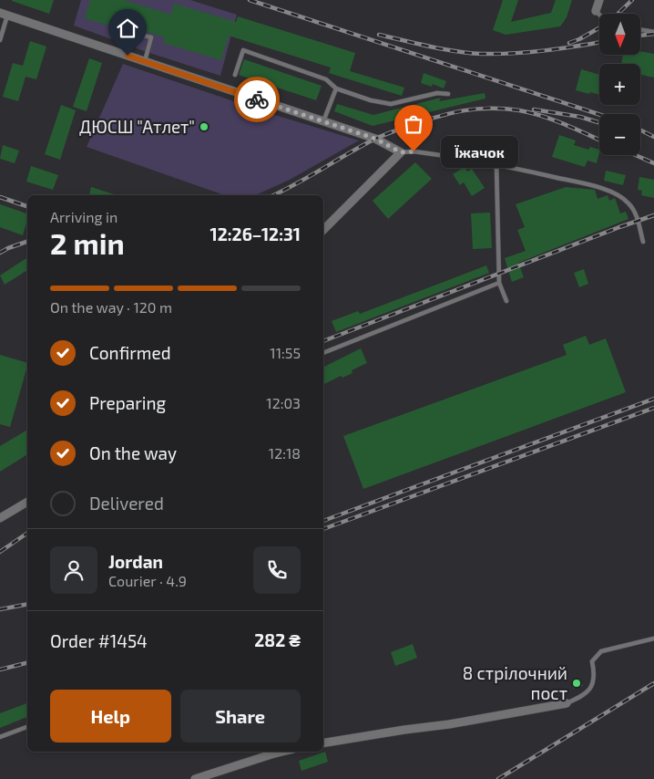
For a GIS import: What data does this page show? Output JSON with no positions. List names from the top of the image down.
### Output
{
  "places": ["ДЮСШ \"Атлет\"", "Їжачок", "8 стрілочний пост"],
  "north": "bottom",
  "page": {
    "map_buttons": ["+", "−"],
    "bubble": "Їжачок",
    "heading": ["2 min", "Arriving in", "12:26–12:31"],
    "panel": [
      "Jordan",
      "Courier · 4.9",
      "Order #1454",
      "282 ₴"
    ],
    "bar": "On the way · 120 m",
    "list": [
      ["Confirmed", "11:55"],
      ["Preparing", "12:03"],
      ["On the way", "12:18"],
      "Delivered"
    ],
    "buttons": ["Help", "Share"]
  }
}
